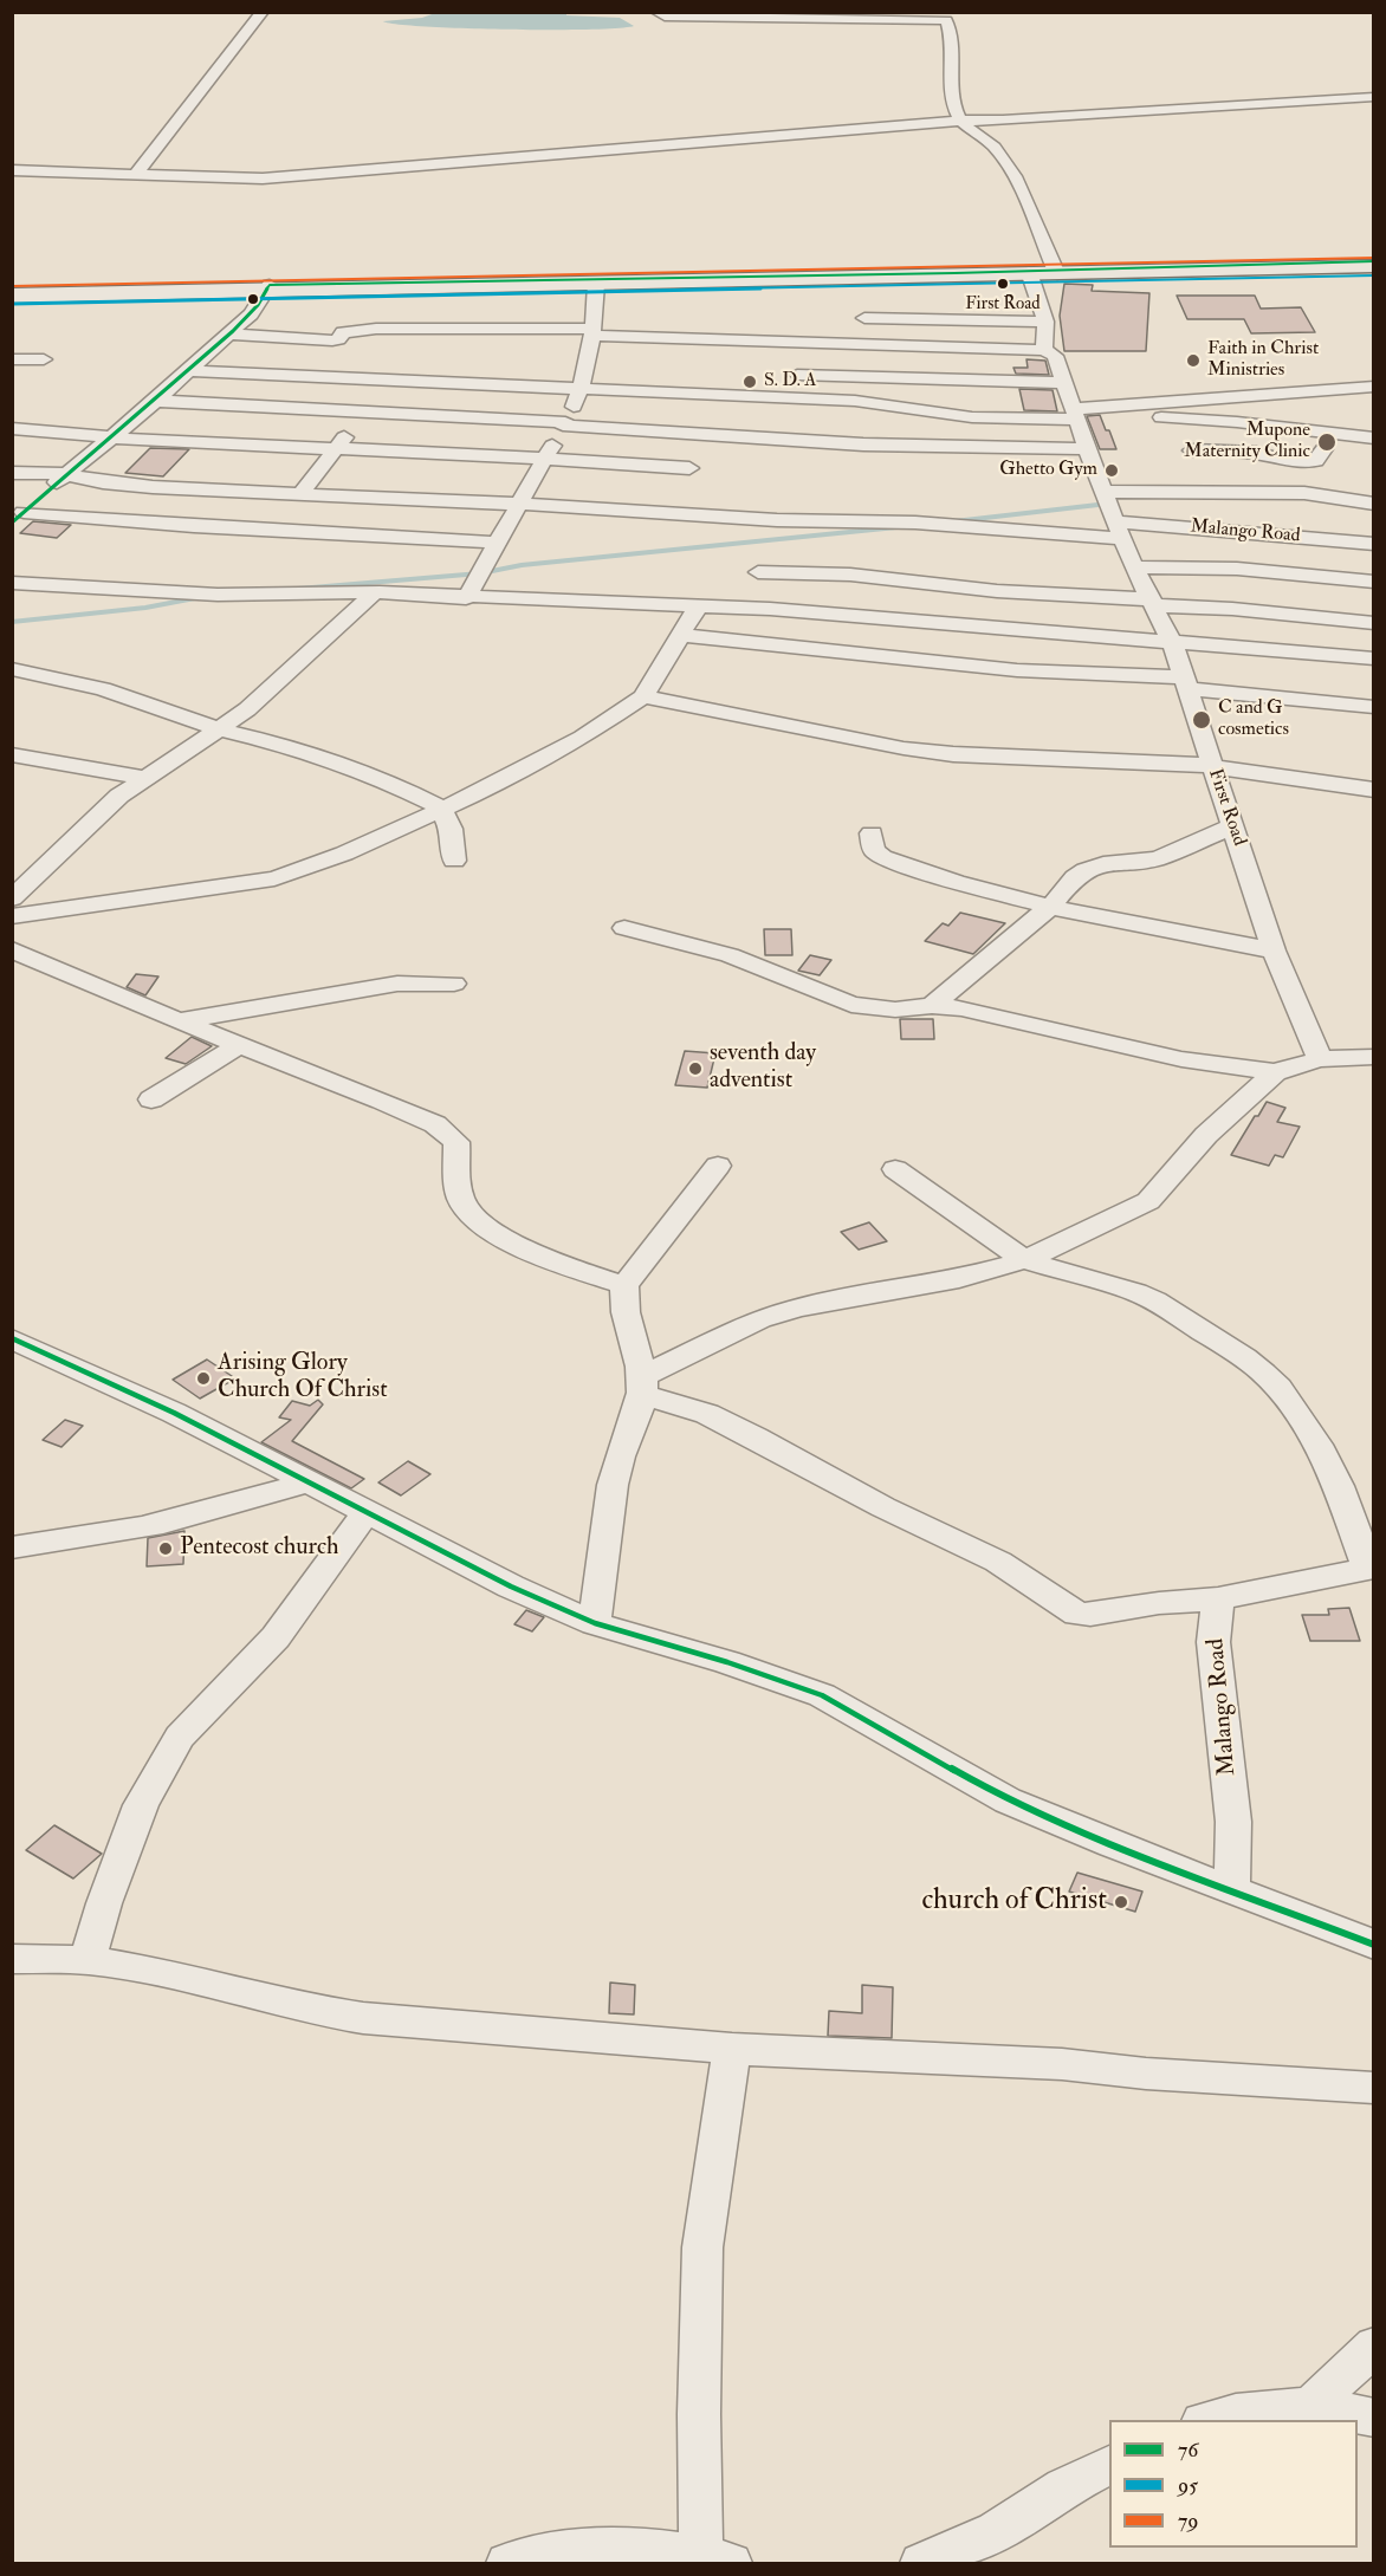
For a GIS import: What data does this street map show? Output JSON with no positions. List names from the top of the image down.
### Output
{
  "streets": {
    "street": ["Malango Road", "First Road"]
  },
  "crossings": [
    ["Malango Road", "First Road"]
  ],
  "places": [
    "First Road",
    "Faith in Christ Ministries",
    "S. D. A",
    "Mupone Maternity Clinic",
    "Ghetto Gym",
    "C and G cosmetics",
    "seventh day adventist",
    "Arising Glory Church Of Christ",
    "Pentecost church",
    "church of Christ"
  ],
  "lines": ["transit line 79", "transit line 76", "transit line 95"],
  "legend": ["76", "95", "79"]
}
